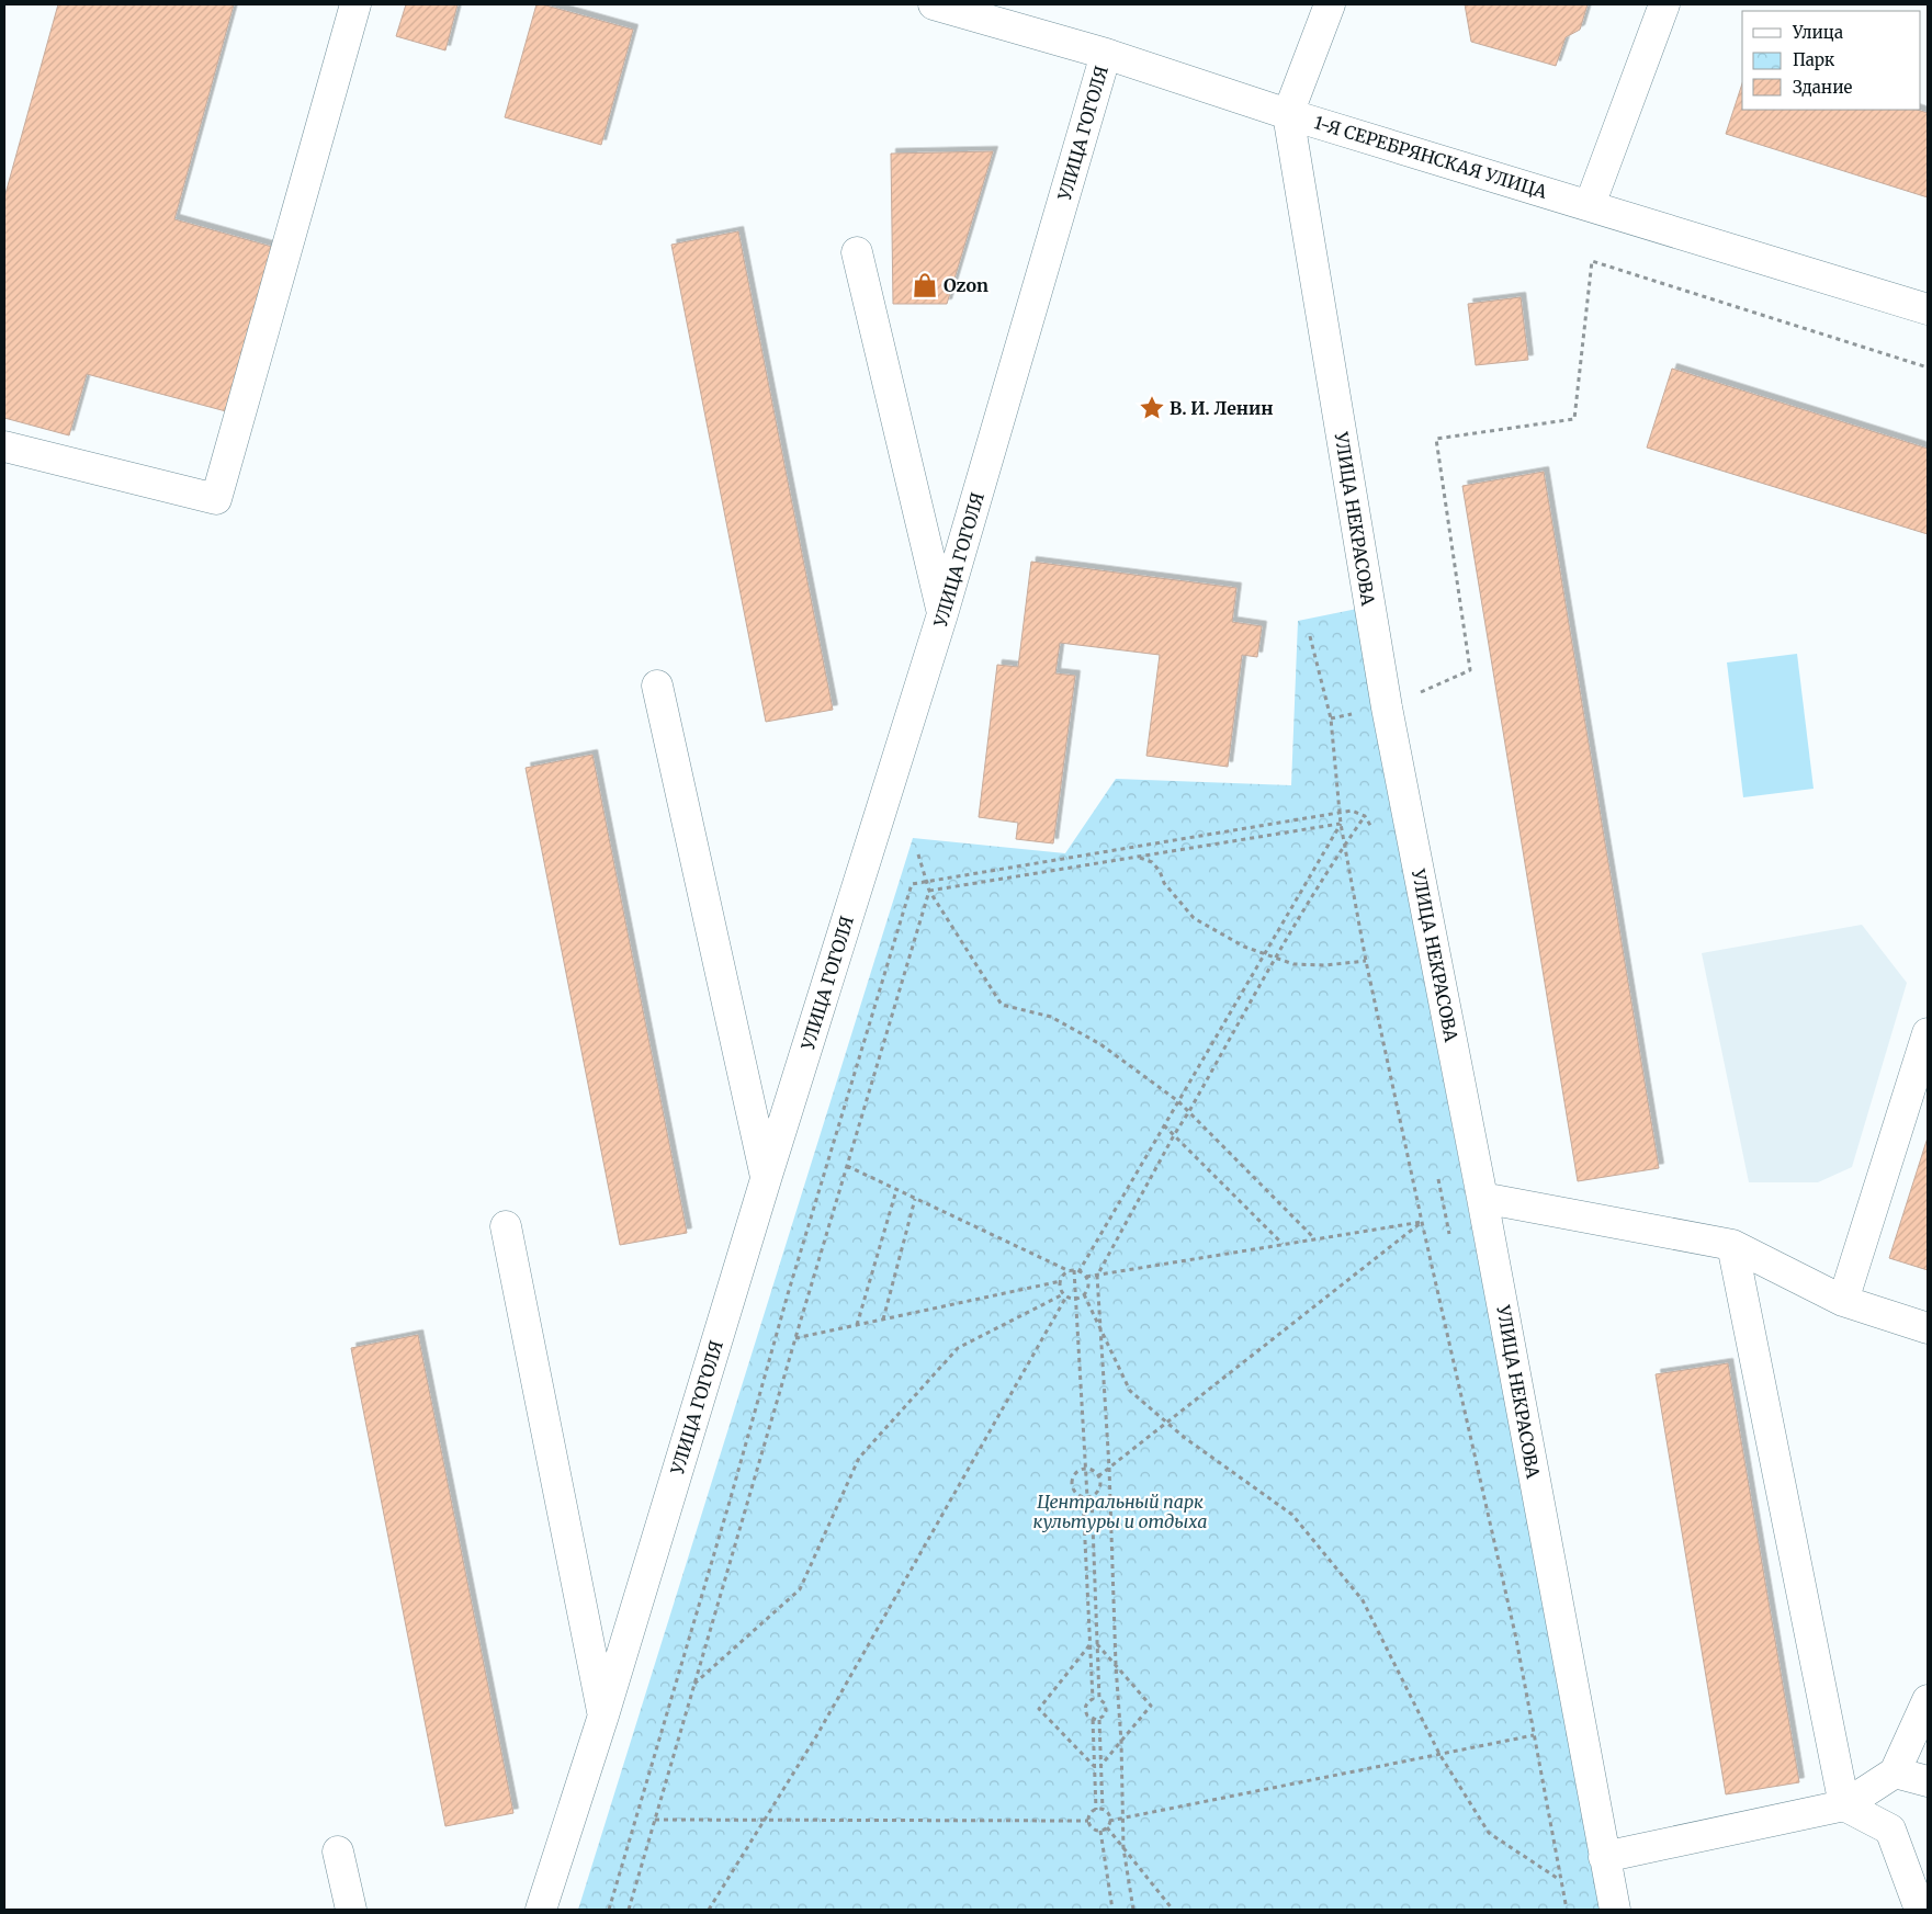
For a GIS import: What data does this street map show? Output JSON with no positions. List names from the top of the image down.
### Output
{
  "streets": {
    "street": ["УЛИЦА ГОГОЛЯ", "1-Я СЕРЕБРЯНСКАЯ УЛИЦА", "УЛИЦА НЕКРАСОВА"]
  },
  "crossings": [
    ["УЛИЦА ГОГОЛЯ", "1-Я СЕРЕБРЯНСКАЯ УЛИЦА"],
    ["1-Я СЕРЕБРЯНСКАЯ УЛИЦА", "УЛИЦА НЕКРАСОВА"]
  ],
  "parks": ["Центральный парк культуры и отдыха"],
  "places": {
    "shop": ["Ozon"],
    "place": ["В. И. Ленин"]
  },
  "legend": ["Улица", "Парк", "Здание"]
}
